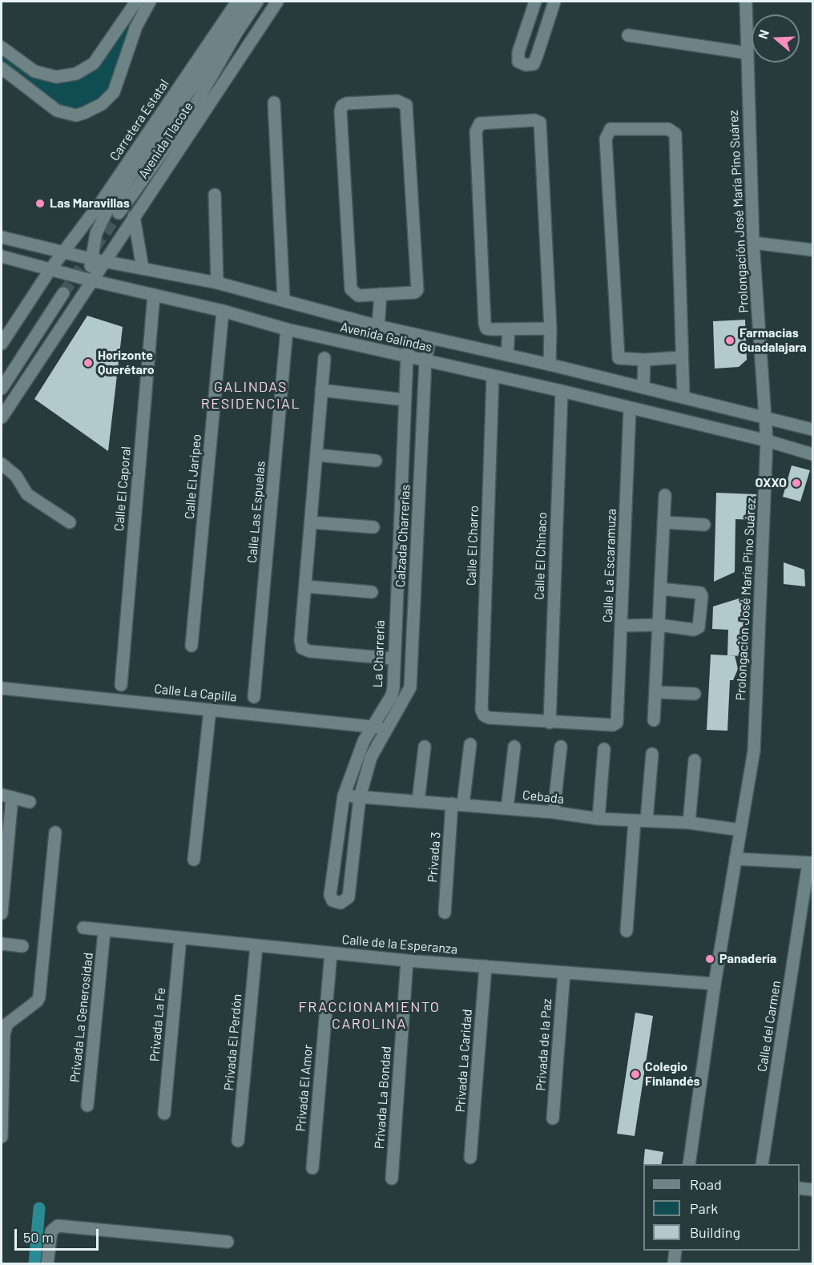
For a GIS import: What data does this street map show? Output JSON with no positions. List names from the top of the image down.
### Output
{
  "streets": {
    "street": [
      "Carretera Estatal",
      "Avenida Tlacote",
      "Prolongación José María Pino Suárez",
      "Avenida Galindas",
      "Calle El Jaripeo",
      "Calle El Caporal",
      "Calle Las Espuelas",
      "Calzada Charrerías",
      "Calle El Charro",
      "Calle El Chinaco",
      "Calle La Escaramuza",
      "La Charrería",
      "Calle La Capilla",
      "Cebada",
      "Privada 3",
      "Calle de la Esperanza",
      "Privada La Generosidad",
      "Privada La Fe",
      "Calle del Carmen",
      "Privada El Perdón",
      "Privada de la Paz",
      "Privada La Caridad",
      "Privada El Amor",
      "Privada La Bondad"
    ]
  },
  "crossings": [
    ["Carretera Estatal", "Avenida Galindas"],
    ["Avenida Tlacote", "Avenida Galindas"],
    ["Prolongación José María Pino Suárez", "Avenida Galindas"],
    ["Prolongación José María Pino Suárez", "Cebada"],
    ["Prolongación José María Pino Suárez", "Calle de la Esperanza"],
    ["Avenida Galindas", "Calle El Jaripeo"],
    ["Avenida Galindas", "Calle El Caporal"],
    ["Avenida Galindas", "Calle Las Espuelas"],
    ["Avenida Galindas", "Calzada Charrerías"],
    ["Avenida Galindas", "Calle El Charro"],
    ["Avenida Galindas", "Calle El Chinaco"],
    ["Avenida Galindas", "Calle La Escaramuza"],
    ["Avenida Galindas", "La Charrería"],
    ["Calzada Charrerías", "La Charrería"],
    ["Calzada Charrerías", "Calle La Capilla"],
    ["Calzada Charrerías", "Cebada"],
    ["Calle El Charro", "Calle El Chinaco"],
    ["Calle El Charro", "Calle La Escaramuza"],
    ["Calle El Chinaco", "Calle La Escaramuza"],
    ["La Charrería", "Calle La Capilla"],
    ["La Charrería", "Cebada"],
    ["Cebada", "Privada 3"],
    ["Calle de la Esperanza", "Privada La Generosidad"],
    ["Calle de la Esperanza", "Privada La Fe"],
    ["Calle de la Esperanza", "Privada El Perdón"],
    ["Calle de la Esperanza", "Privada de la Paz"],
    ["Calle de la Esperanza", "Privada La Caridad"],
    ["Calle de la Esperanza", "Privada El Amor"],
    ["Calle de la Esperanza", "Privada La Bondad"]
  ],
  "districts": ["GALINDAS RESIDENCIAL", "FRACCIONAMIENTO CAROLINA"],
  "places": [
    "Las Maravillas",
    "Farmacias Guadalajara",
    "Horizonte Querétaro",
    "OXXO",
    "Panadería",
    "Colegio Finlandés"
  ],
  "legend": ["Road", "Park", "Building"],
  "scale_bar": "50 m",
  "north": "left"
}
